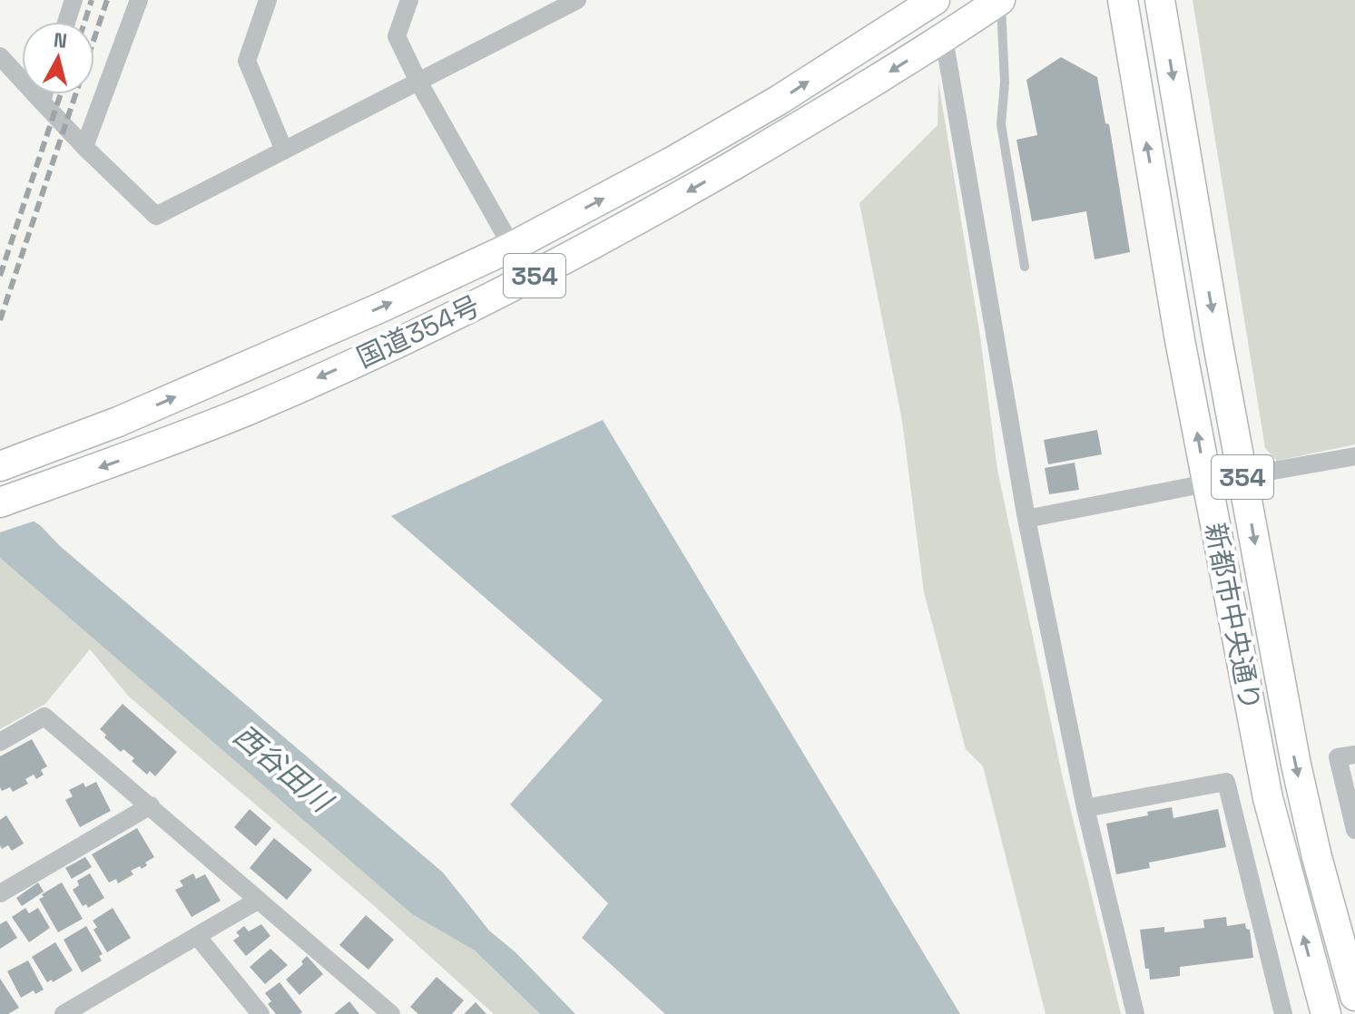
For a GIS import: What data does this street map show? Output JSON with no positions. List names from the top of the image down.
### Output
{
  "streets": {
    "highway": ["354", "国道354号", "新都市中央通り"]
  },
  "water": ["西谷田川"],
  "north": "top"
}
